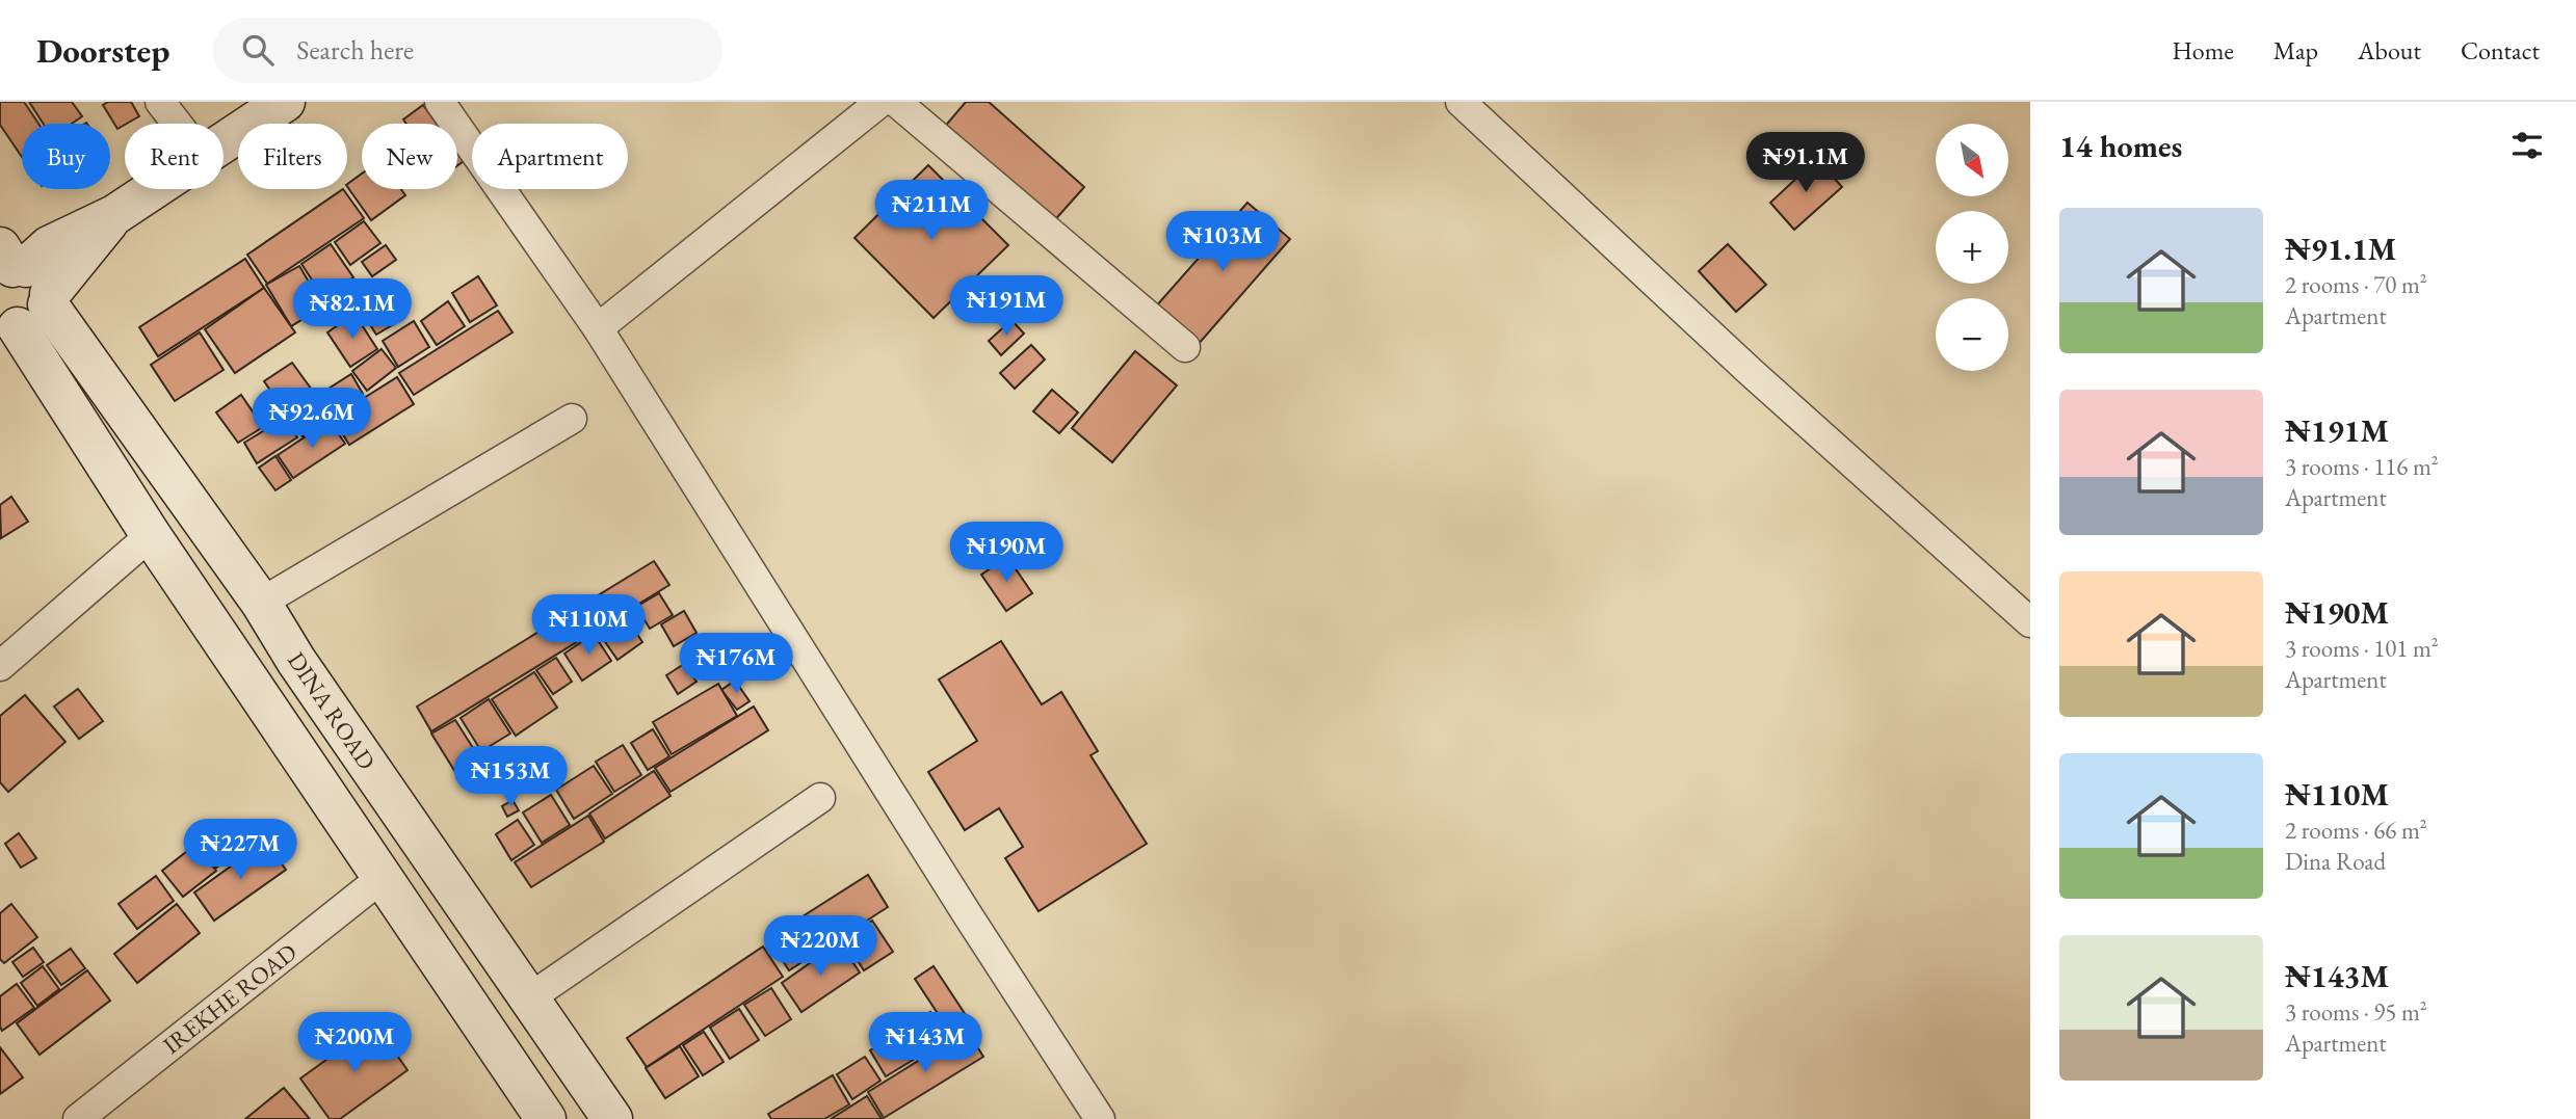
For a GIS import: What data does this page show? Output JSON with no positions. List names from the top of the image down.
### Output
{
  "streets": {
    "street": ["DINA ROAD", "IREKHE ROAD"]
  },
  "north": "bottom right",
  "page": {
    "header": "Doorstep",
    "search": "Search here",
    "nav": [
      "Home",
      "Map",
      "About",
      "Contact"
    ],
    "heading": "14 homes",
    "map_buttons": ["+", "−"],
    "chip": [
      "Buy",
      "Rent",
      "Filters",
      "New",
      "Apartment"
    ],
    "price": [
      "₦91.1M",
      "₦211M",
      "₦103M",
      "₦191M",
      "₦82.1M",
      "₦92.6M",
      "₦190M",
      "₦110M",
      "₦176M",
      "₦153M",
      "₦227M",
      "₦220M",
      "₦200M",
      "₦143M"
    ],
    "list": [
      {
        "name": "₦91.1M",
        "note": "2 rooms · 70 m² · Apartment"
      },
      {
        "name": "₦191M",
        "note": "3 rooms · 116 m² · Apartment"
      },
      {
        "name": "₦190M",
        "note": "3 rooms · 101 m² · Apartment"
      },
      {
        "name": "₦110M",
        "note": "2 rooms · 66 m² · Dina Road"
      },
      {
        "name": "₦143M",
        "note": "3 rooms · 95 m² · Apartment"
      }
    ]
  }
}
